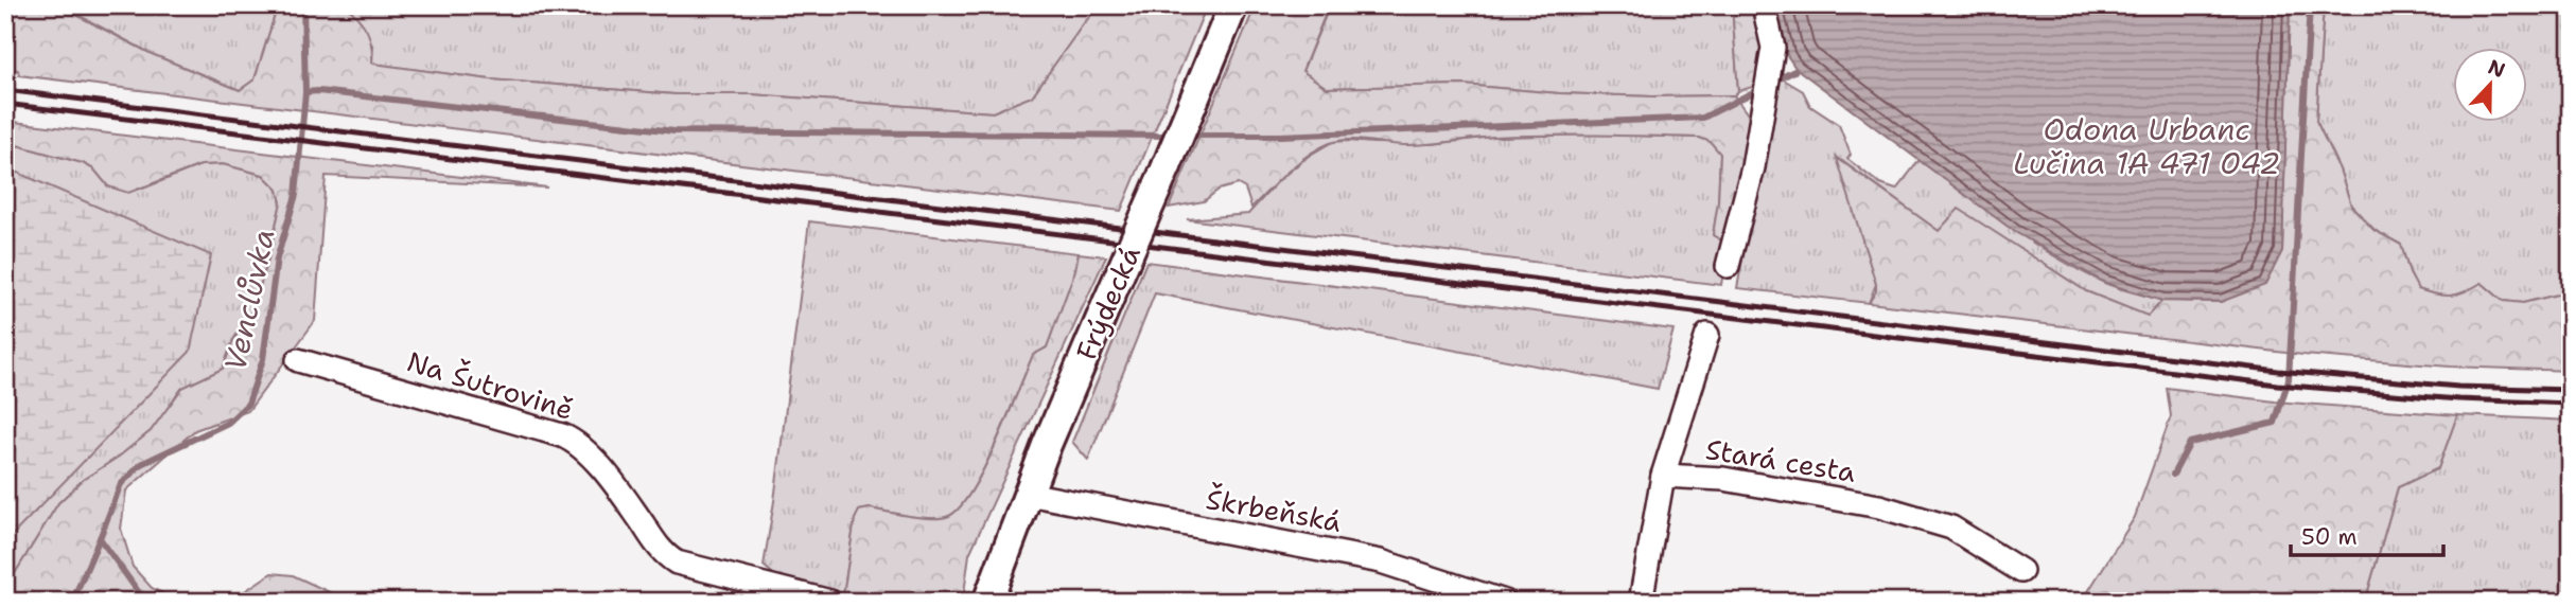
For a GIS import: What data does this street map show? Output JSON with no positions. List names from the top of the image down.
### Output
{
  "streets": {
    "main road": ["Frýdecká"],
    "street": ["Na Šutrovině", "Stará cesta", "Škrbeňská"]
  },
  "crossings": [
    ["Frýdecká", "Škrbeňská"]
  ],
  "water": ["Odona Urbanc Lučina 1A 471 042", "Venclůvka"],
  "scale_bar": "50 m",
  "north": "top"
}
